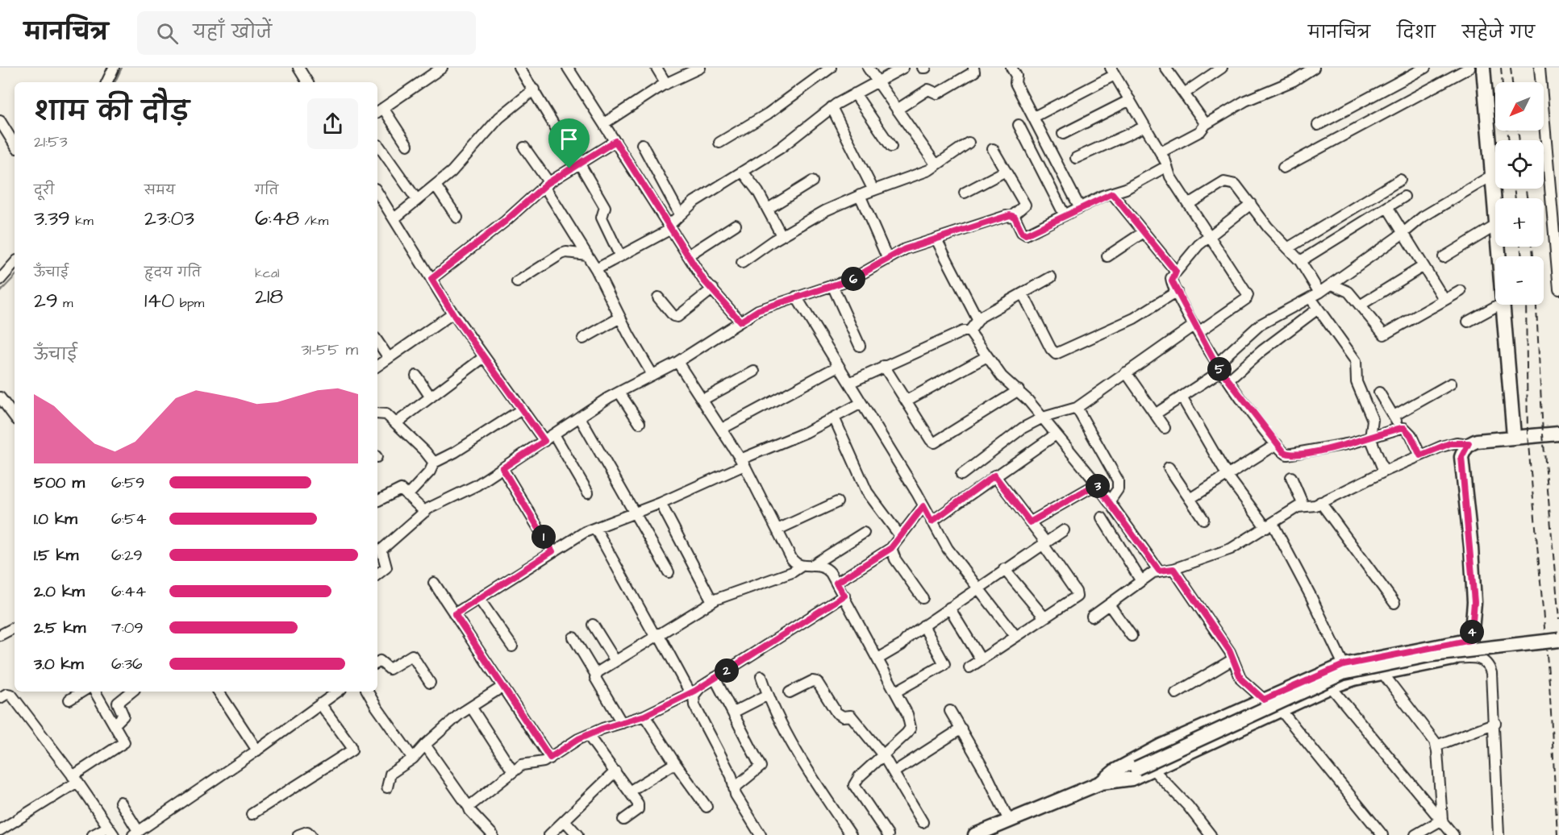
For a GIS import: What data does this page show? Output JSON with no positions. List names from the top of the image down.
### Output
{
  "north": "bottom left",
  "page": {
    "header": "मानचित्र",
    "search": "यहाँ खोजें",
    "nav": ["मानचित्र", "दिशा", "सहेजे गए"],
    "map_buttons": ["+", "−"],
    "heading": ["शाम की दौड़", "21:53"],
    "stats": [
      ["दूरी", "3.39 km"],
      ["समय", "23:03"],
      ["गति", "6:48 /km"],
      ["ऊँचाई", "29 m"],
      ["हृदय गति", "140 bpm"],
      ["kcal", "218"]
    ],
    "pins": [
      "6",
      "5",
      "3",
      "1",
      "4",
      "2"
    ],
    "chart": ["ऊँचाई", "31–55 m"],
    "list": [
      {
        "name": "500 m",
        "note": "6:59"
      },
      {
        "name": "1.0 km",
        "note": "6:54"
      },
      {
        "name": "1.5 km",
        "note": "6:29"
      },
      {
        "name": "2.0 km",
        "note": "6:44"
      },
      {
        "name": "2.5 km",
        "note": "7:09"
      },
      {
        "name": "3.0 km",
        "note": "6:36"
      }
    ]
  }
}
